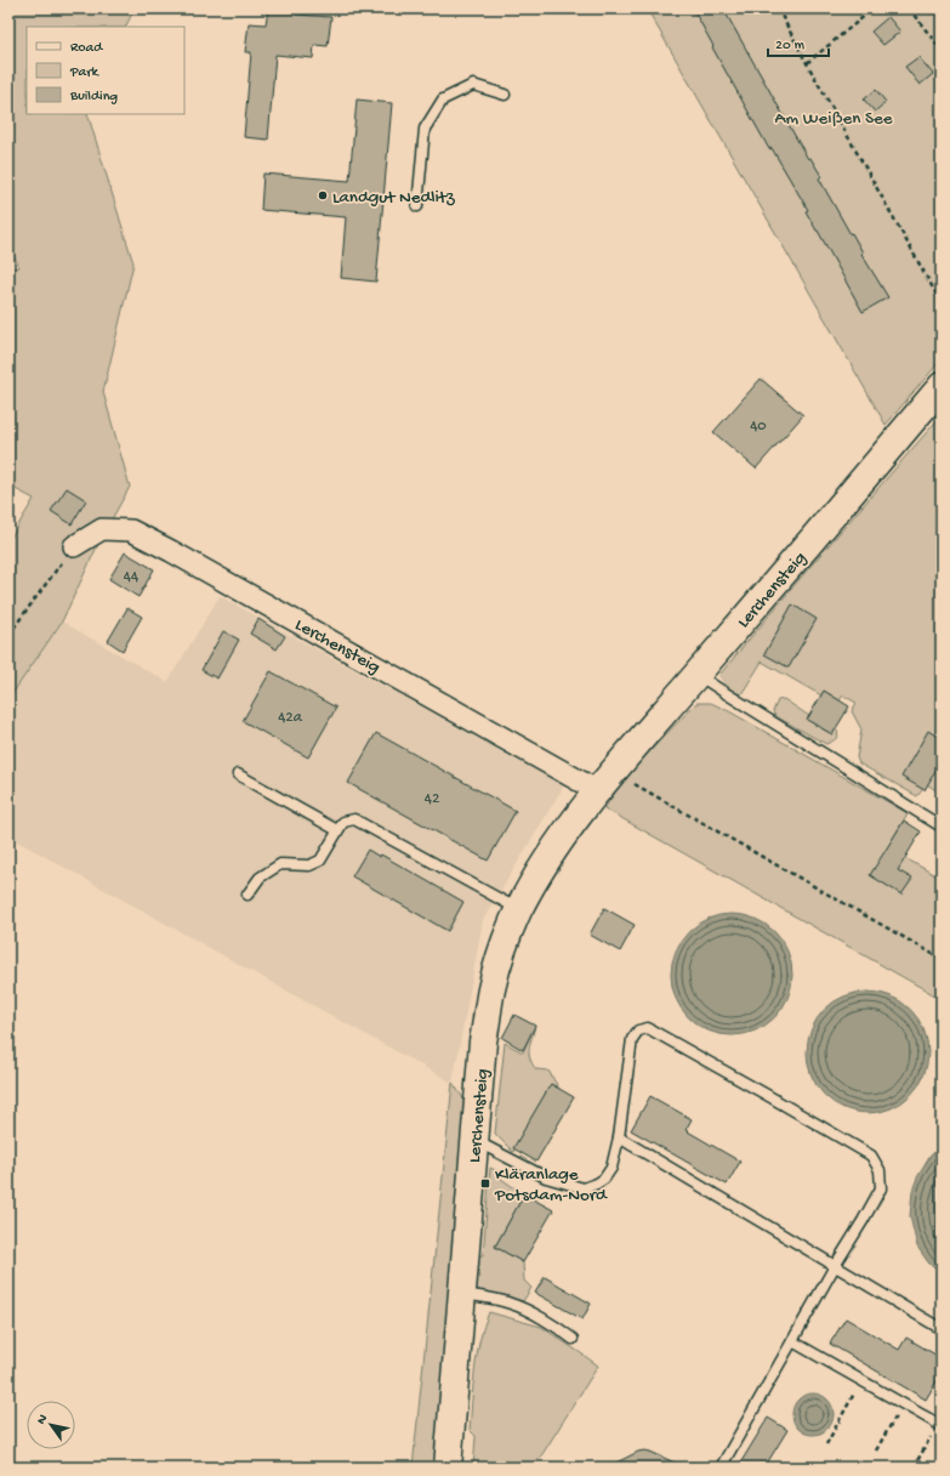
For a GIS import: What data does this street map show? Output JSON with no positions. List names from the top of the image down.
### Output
{
  "streets": {
    "street": ["Lerchensteig"]
  },
  "parks": ["Am Weißen See"],
  "places": {
    "other": ["Landgut Nedlitz"],
    "transit": ["Kläranlage Potsdam-Nord"]
  },
  "house_numbers": [
    "40",
    "44",
    "42a",
    "42"
  ],
  "legend": ["Road", "Park", "Building"],
  "scale_bar": "20 m",
  "north": "top left"
}
